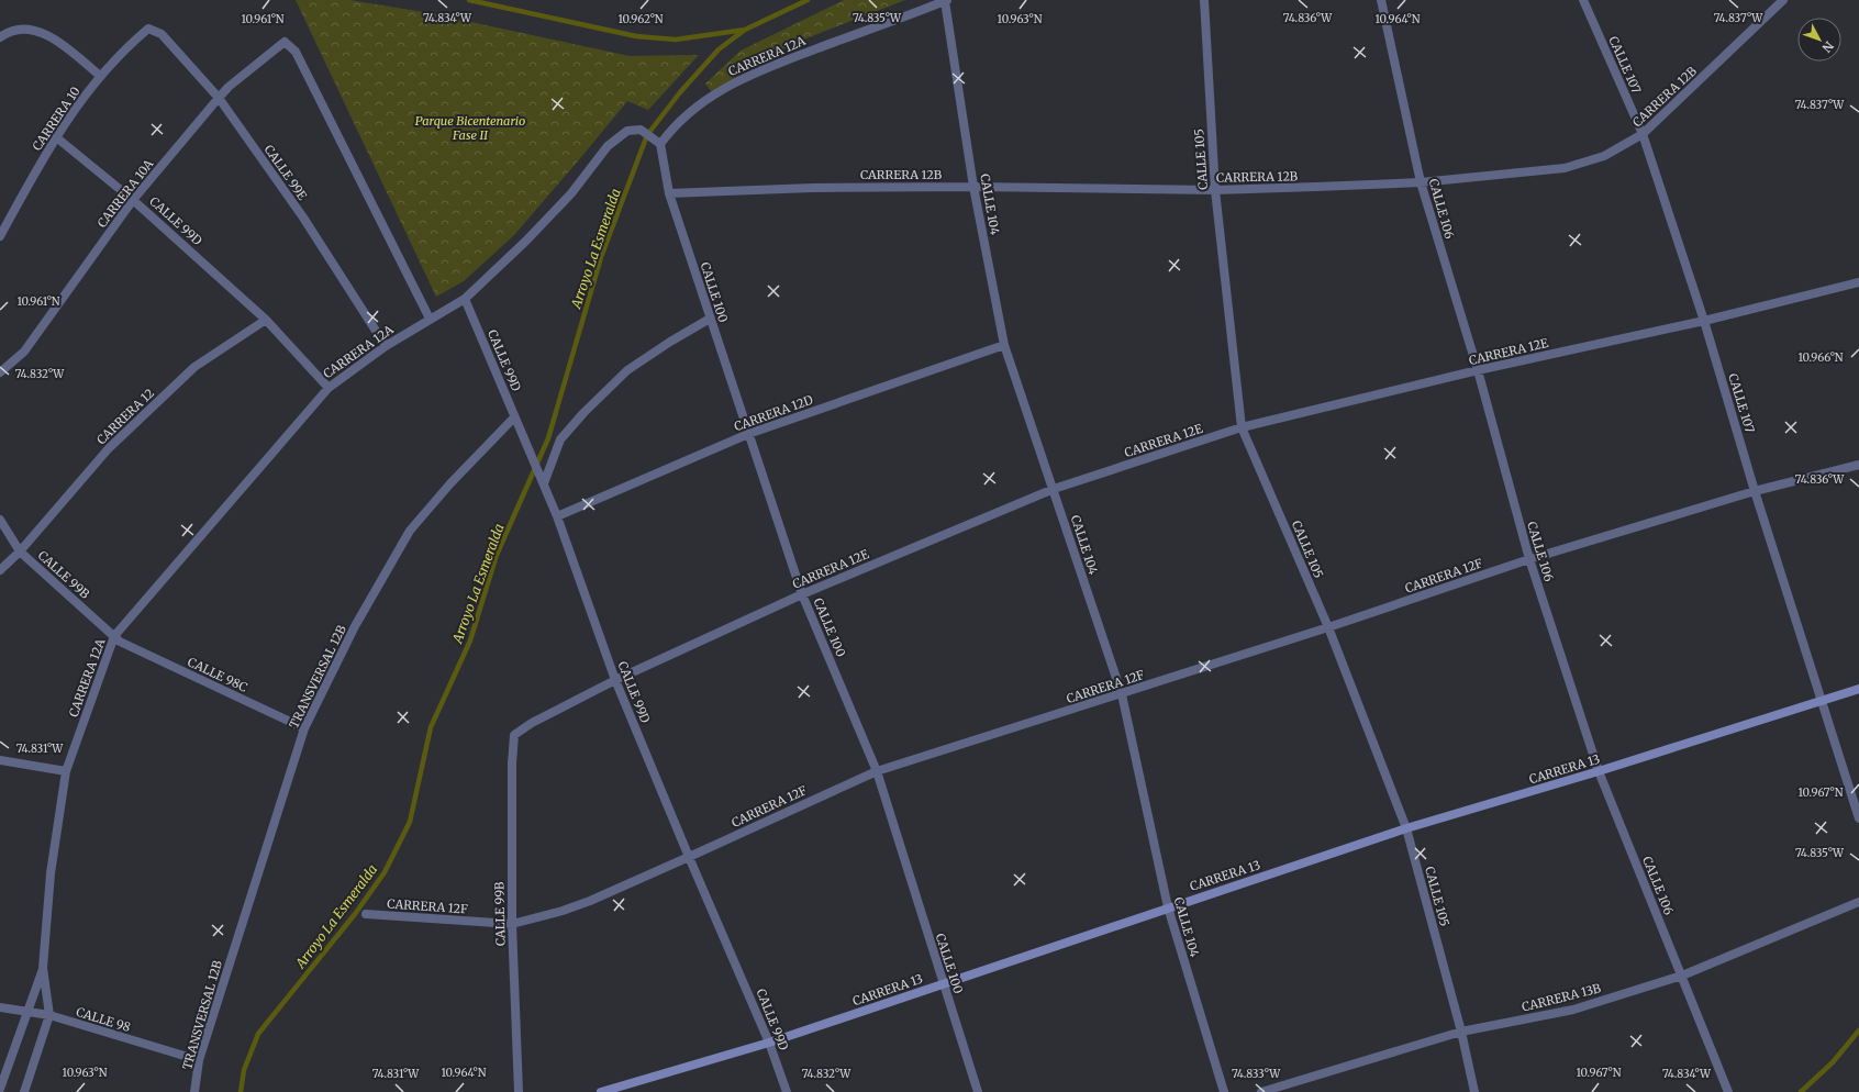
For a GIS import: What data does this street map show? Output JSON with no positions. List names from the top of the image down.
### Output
{
  "streets": {
    "street": [
      "CARRERA 12A",
      "CALLE 107",
      "CARRERA 12B",
      "CARRERA 10",
      "CALLE 105",
      "CALLE 99E",
      "CARRERA 10A",
      "CALLE 104",
      "CALLE 106",
      "CALLE 99D",
      "CALLE 100",
      "CARRERA 12E",
      "CARRERA 12D",
      "CARRERA 12",
      "CALLE 99B",
      "CARRERA 12F",
      "CALLE 98C",
      "TRANSVERSAL 12B",
      "CARRERA 13",
      "CARRERA 13B",
      "CALLE 98"
    ]
  },
  "crossings": [
    ["CARRERA 12A", "CALLE 99E"],
    ["CARRERA 12A", "CARRERA 10A"],
    ["CARRERA 12A", "CALLE 104"],
    ["CARRERA 12A", "CALLE 99D"],
    ["CARRERA 12A", "CALLE 100"],
    ["CARRERA 12A", "CALLE 99B"],
    ["CARRERA 12A", "CALLE 98C"],
    ["CARRERA 12A", "CALLE 98"],
    ["CALLE 107", "CARRERA 12B"],
    ["CALLE 107", "CARRERA 12E"],
    ["CALLE 107", "CARRERA 12F"],
    ["CALLE 107", "CARRERA 13"],
    ["CARRERA 12B", "CALLE 105"],
    ["CARRERA 12B", "CALLE 104"],
    ["CARRERA 12B", "CALLE 106"],
    ["CARRERA 12B", "CALLE 100"],
    ["CARRERA 10", "CALLE 99E"],
    ["CARRERA 10", "CALLE 99D"],
    ["CALLE 105", "CARRERA 12E"],
    ["CALLE 105", "CARRERA 12F"],
    ["CALLE 105", "CARRERA 13"],
    ["CALLE 105", "CARRERA 13B"],
    ["CALLE 99E", "CARRERA 10A"],
    ["CARRERA 10A", "CALLE 99D"],
    ["CALLE 104", "CARRERA 12E"],
    ["CALLE 104", "CARRERA 12D"],
    ["CALLE 104", "CARRERA 12F"],
    ["CALLE 104", "CARRERA 13"],
    ["CALLE 106", "CARRERA 12E"],
    ["CALLE 106", "CARRERA 12F"],
    ["CALLE 106", "CARRERA 13"],
    ["CALLE 106", "CARRERA 13B"],
    ["CALLE 99D", "CARRERA 12E"],
    ["CALLE 99D", "CARRERA 12D"],
    ["CALLE 99D", "CARRERA 12"],
    ["CALLE 99D", "CARRERA 12F"],
    ["CALLE 99D", "TRANSVERSAL 12B"],
    ["CALLE 99D", "CARRERA 13"],
    ["CALLE 100", "CARRERA 12E"],
    ["CALLE 100", "CARRERA 12D"],
    ["CALLE 100", "CARRERA 12F"],
    ["CALLE 100", "CARRERA 13"],
    ["CARRERA 12E", "CALLE 99B"],
    ["CARRERA 12", "CALLE 99B"],
    ["CALLE 99B", "CARRERA 12F"],
    ["CALLE 99B", "CALLE 98C"],
    ["CALLE 98C", "TRANSVERSAL 12B"],
    ["TRANSVERSAL 12B", "CALLE 98"]
  ],
  "water": ["Arroyo La Esmeralda"],
  "parks": ["Parque Bicentenario Fase II"],
  "north": "bottom right",
  "coordinates": [
    "74.837°W",
    "74.834°W",
    "74.835°W",
    "74.836°W",
    "10.961°N",
    "10.962°N",
    "10.963°N",
    "10.964°N",
    "10.966°N",
    "74.832°W",
    "74.831°W",
    "10.967°N",
    "74.833°W"
  ]
}
